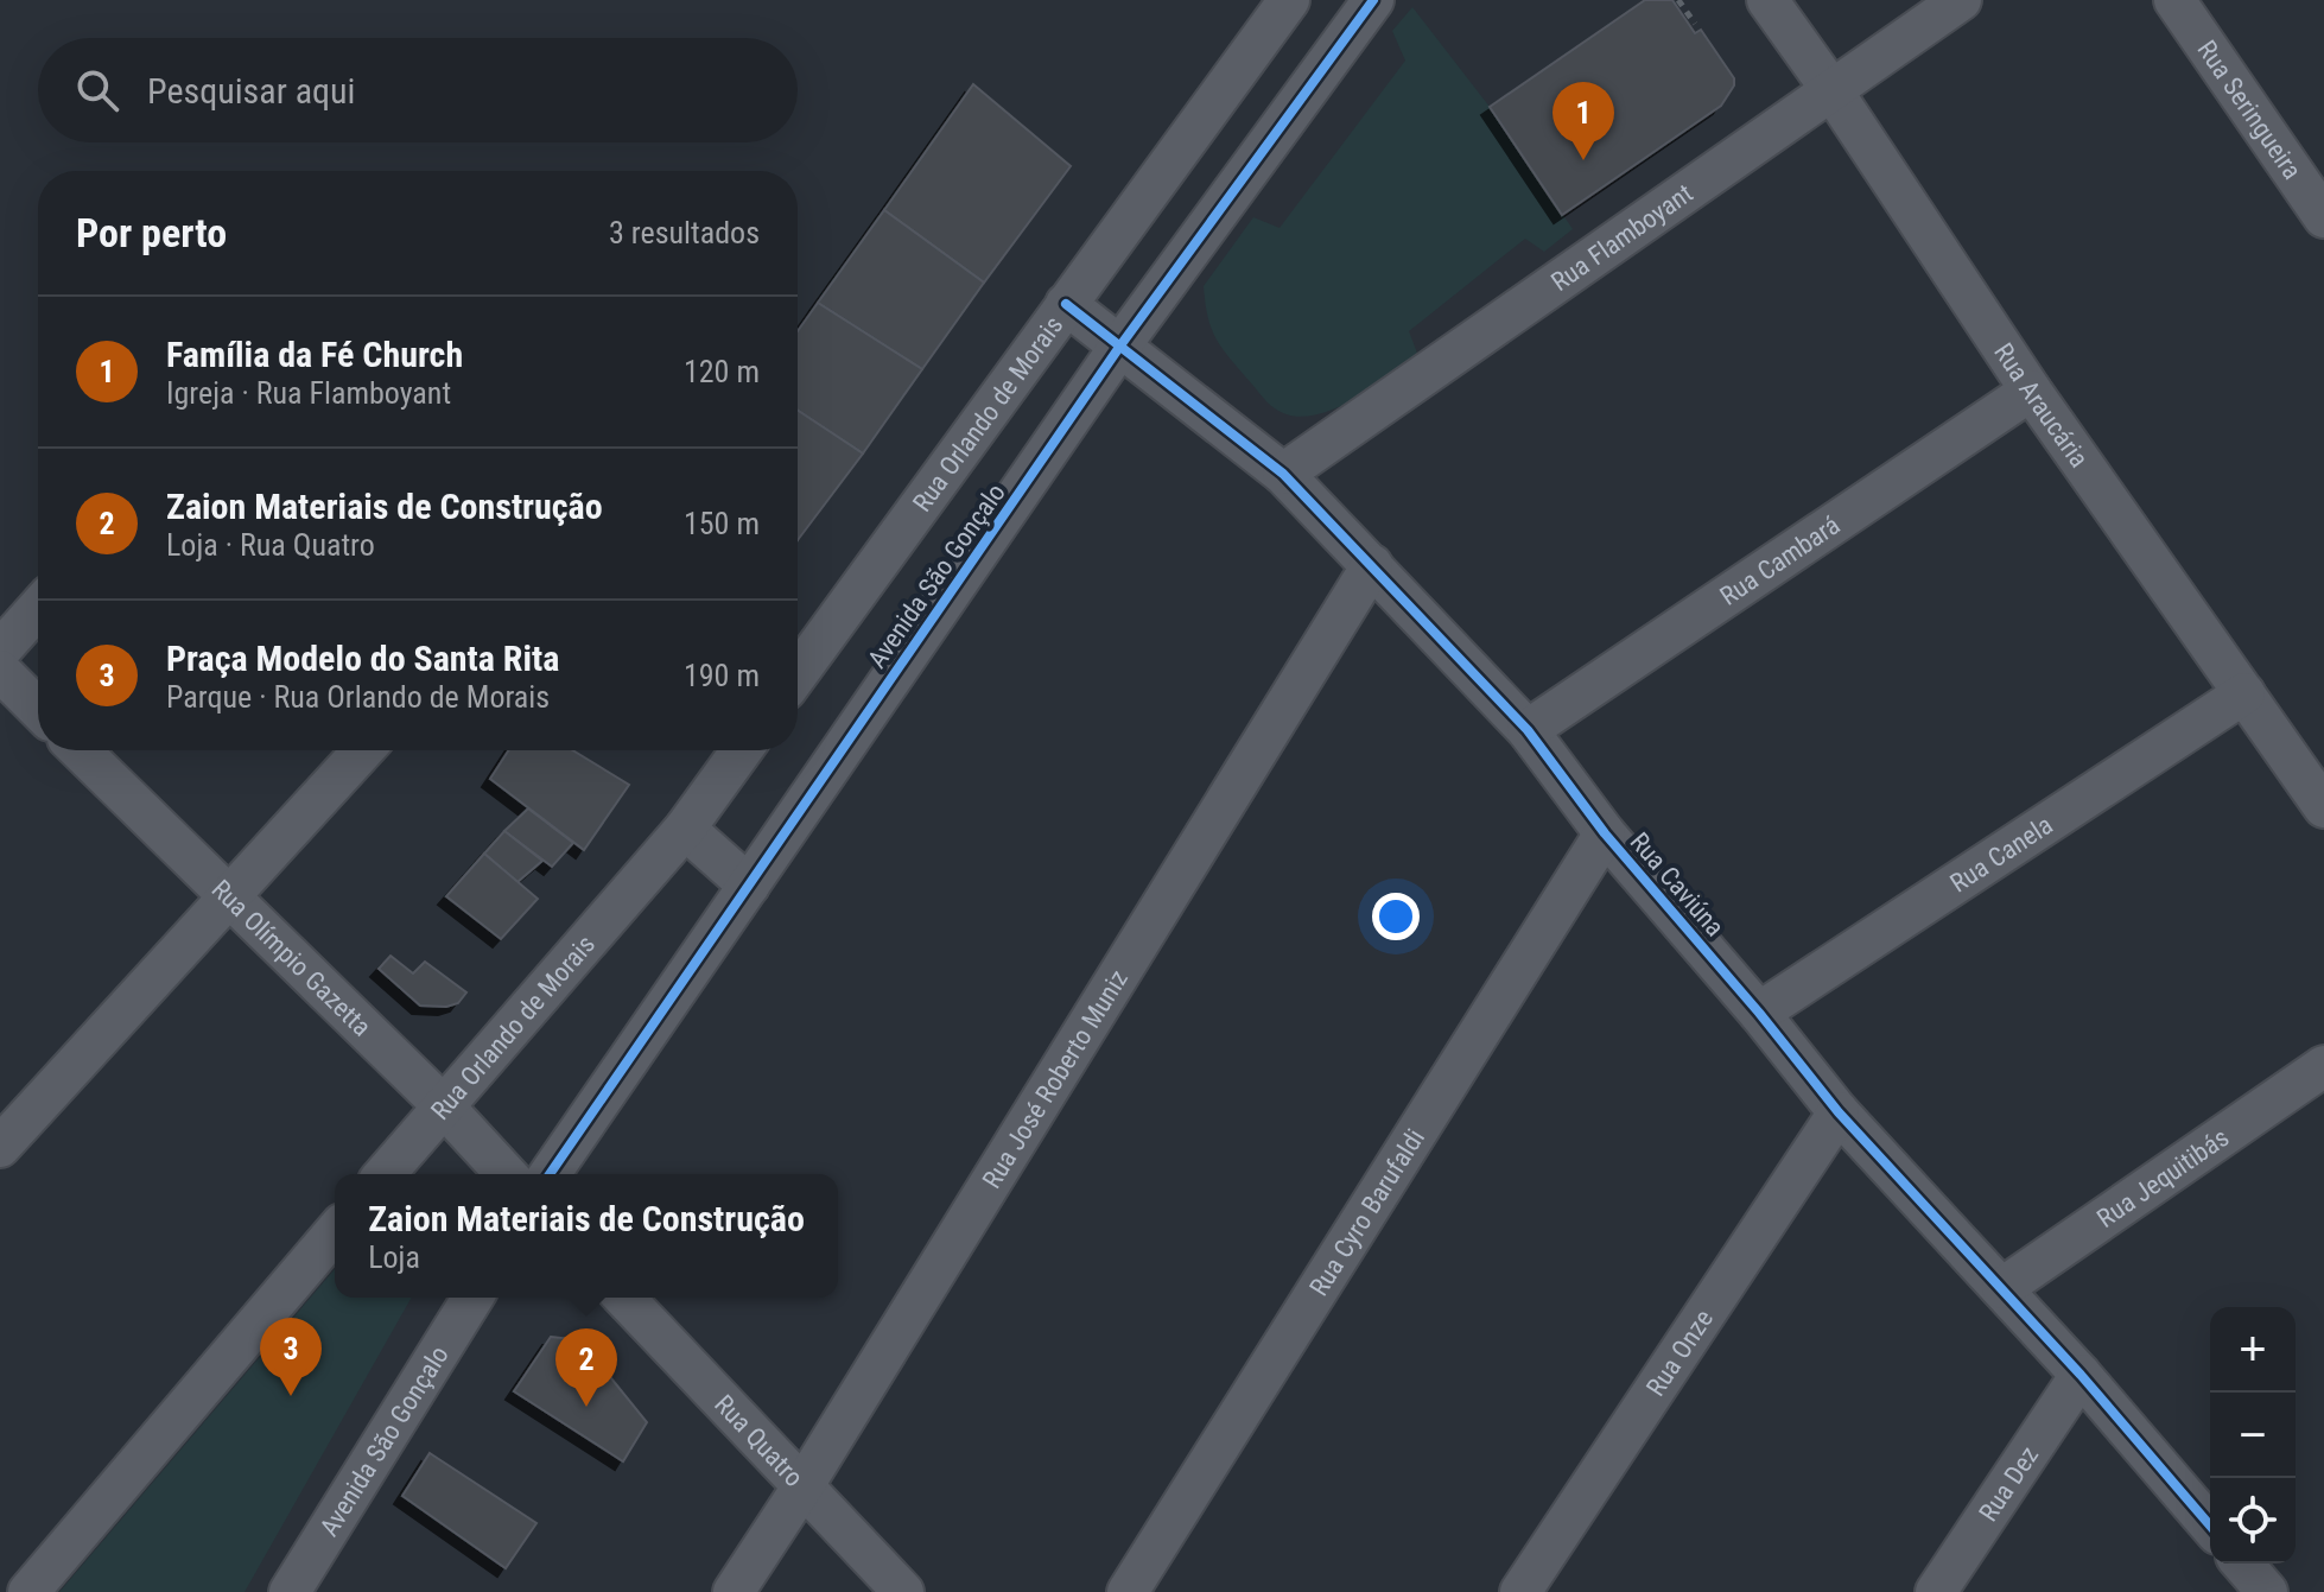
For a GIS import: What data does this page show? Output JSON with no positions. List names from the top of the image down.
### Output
{
  "streets": {
    "street": [
      "Rua Seringueira",
      "Rua Flamboyant",
      "Rua Araucária",
      "Rua Orlando de Morais",
      "Rua Cambará",
      "Avenida São Gonçalo",
      "Rua Canela",
      "Rua Caviúna",
      "Rua Olímpio Gazetta",
      "Rua José Roberto Muniz",
      "Rua Jequitibás",
      "Rua Cyro Barufaldi",
      "Rua Onze",
      "Rua Quatro",
      "Rua Dez"
    ]
  },
  "crossings": [
    ["Rua Flamboyant", "Rua Araucária"],
    ["Rua Flamboyant", "Rua Caviúna"],
    ["Rua Araucária", "Rua Cambará"],
    ["Rua Araucária", "Rua Canela"],
    ["Rua Orlando de Morais", "Rua Caviúna"],
    ["Rua Orlando de Morais", "Rua Olímpio Gazetta"],
    ["Rua Cambará", "Rua Caviúna"],
    ["Avenida São Gonçalo", "Rua Caviúna"],
    ["Rua Canela", "Rua Caviúna"],
    ["Rua Caviúna", "Rua José Roberto Muniz"],
    ["Rua Caviúna", "Rua Jequitibás"],
    ["Rua Caviúna", "Rua Cyro Barufaldi"],
    ["Rua Caviúna", "Rua Onze"],
    ["Rua Caviúna", "Rua Dez"],
    ["Rua José Roberto Muniz", "Rua Quatro"]
  ],
  "page": {
    "search": "Pesquisar aqui",
    "pins": ["1", "3", "2"],
    "heading": ["Por perto", "3 resultados"],
    "list": [
      {
        "mark": "1",
        "name": "Família da Fé Church",
        "note": "Igreja · Rua Flamboyant",
        "value": "120 m"
      },
      {
        "mark": "2",
        "name": "Zaion Materiais de Construção",
        "note": "Loja · Rua Quatro",
        "value": "150 m"
      },
      {
        "mark": "3",
        "name": "Praça Modelo do Santa Rita",
        "note": "Parque · Rua Orlando de Morais",
        "value": "190 m"
      }
    ],
    "popup": ["Zaion Materiais de Construção", "Loja"],
    "map_buttons": ["+", "−"]
  }
}
